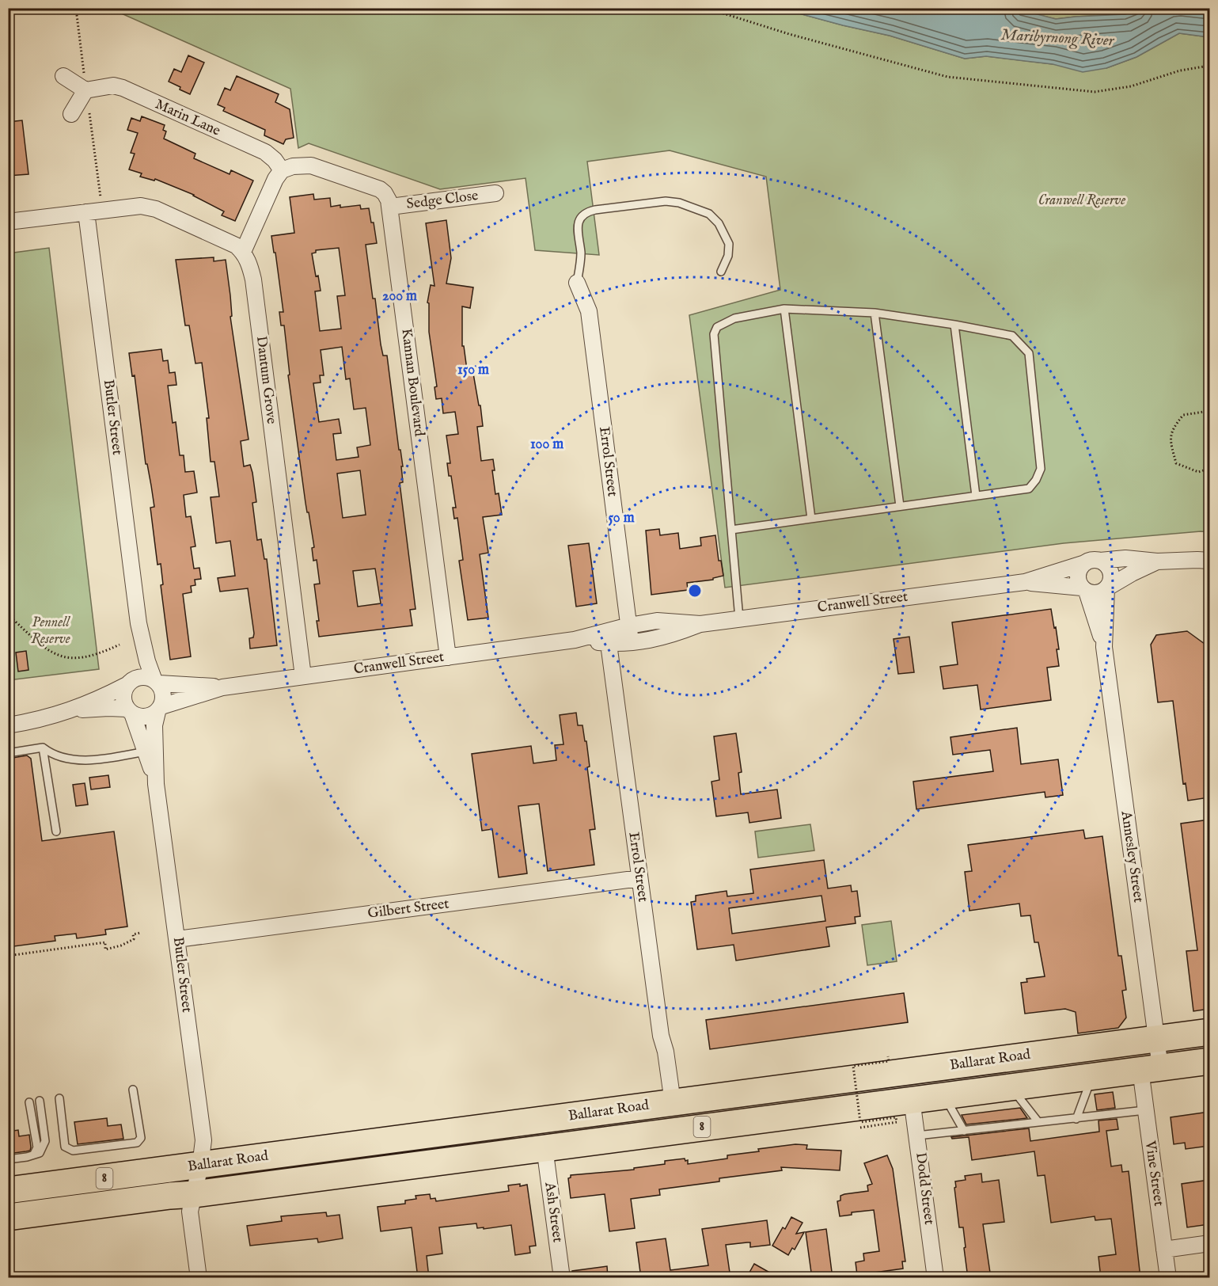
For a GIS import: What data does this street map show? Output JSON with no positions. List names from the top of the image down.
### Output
{
  "streets": {
    "highway": ["Ballarat Road", "8"],
    "street": [
      "Marin Lane",
      "Sedge Close",
      "Dantum Grove",
      "Kannan Boulevard",
      "Butler Street",
      "Errol Street",
      "Cranwell Street",
      "Annesley Street",
      "Gilbert Street",
      "Vine Street",
      "Dodd Street",
      "Ash Street"
    ]
  },
  "crossings": [
    ["Marin Lane", "Kannan Boulevard"],
    ["Sedge Close", "Kannan Boulevard"],
    ["Dantum Grove", "Cranwell Street"],
    ["Kannan Boulevard", "Cranwell Street"],
    ["Butler Street", "Cranwell Street"],
    ["Butler Street", "Gilbert Street"],
    ["Butler Street", "Ballarat Road"],
    ["Errol Street", "Cranwell Street"],
    ["Errol Street", "Gilbert Street"],
    ["Errol Street", "Ballarat Road"],
    ["Cranwell Street", "Annesley Street"],
    ["Annesley Street", "Ballarat Road"],
    ["Annesley Street", "Vine Street"],
    ["Ballarat Road", "Vine Street"],
    ["Ballarat Road", "Dodd Street"],
    ["Ballarat Road", "Ash Street"]
  ],
  "water": ["Maribyrnong River"],
  "parks": ["Cranwell Reserve", "Pennell Reserve"],
  "rings": [
    "200 m",
    "150 m",
    "100 m",
    "50 m"
  ]
}
